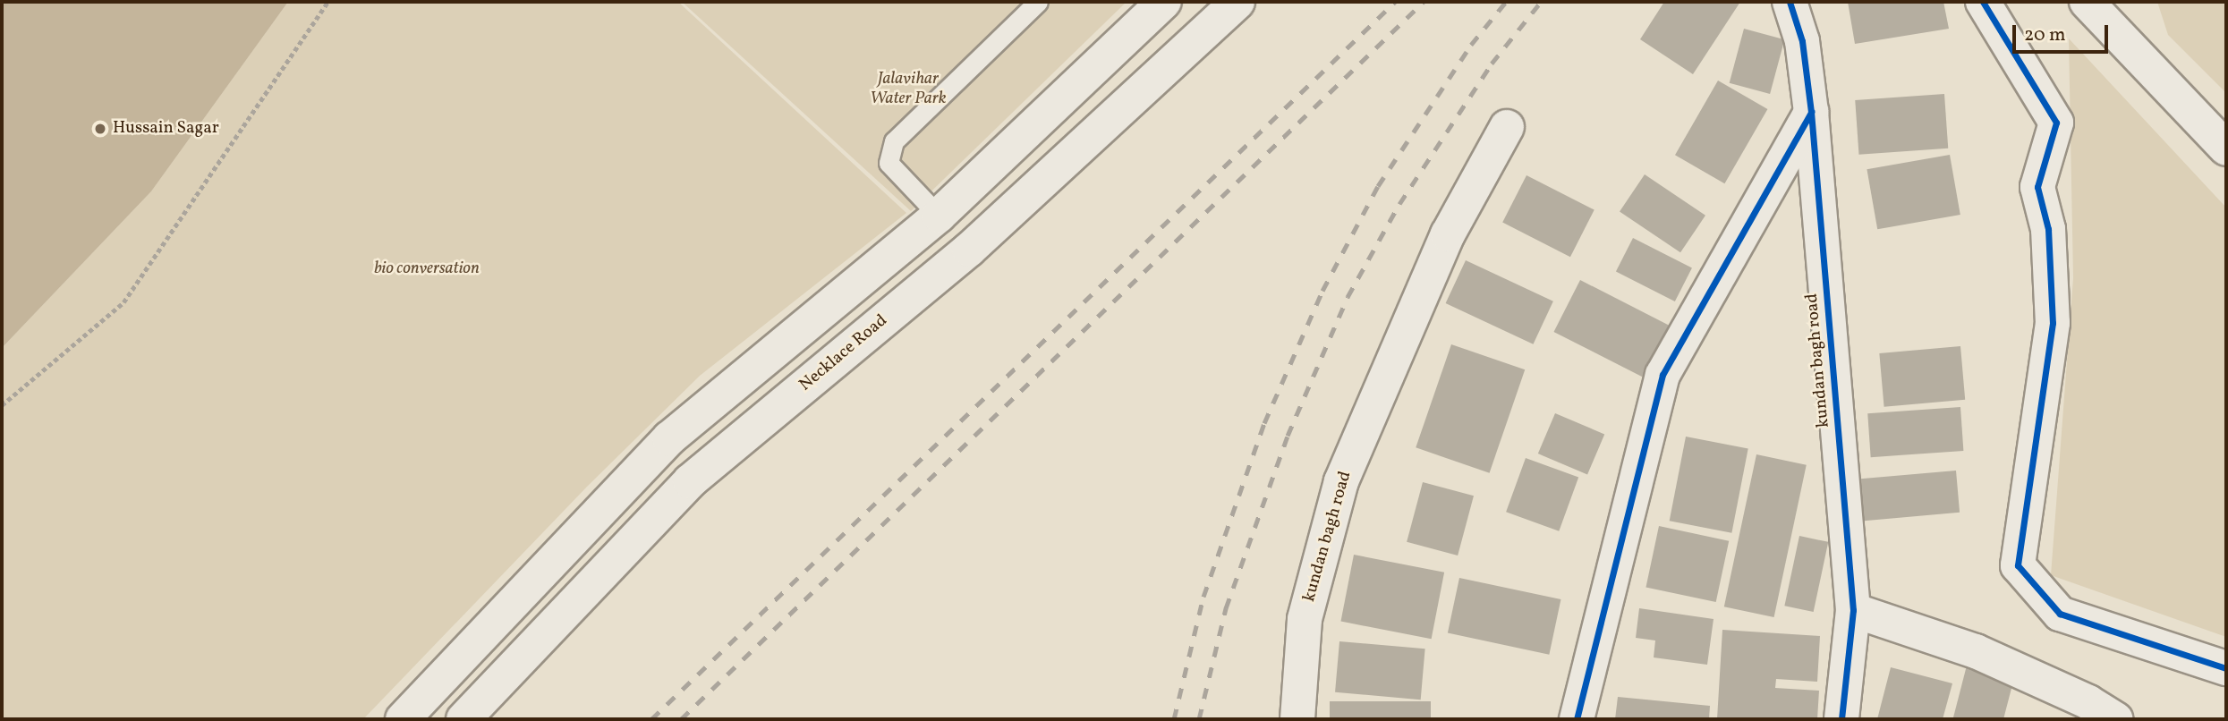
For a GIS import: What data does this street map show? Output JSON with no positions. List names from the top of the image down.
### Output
{
  "streets": {
    "street": ["Necklace Road", "kundan bagh road"]
  },
  "parks": ["Jalavihar Water Park", "bio conversation"],
  "places": ["Hussain Sagar"],
  "scale_bar": "20 m"
}
